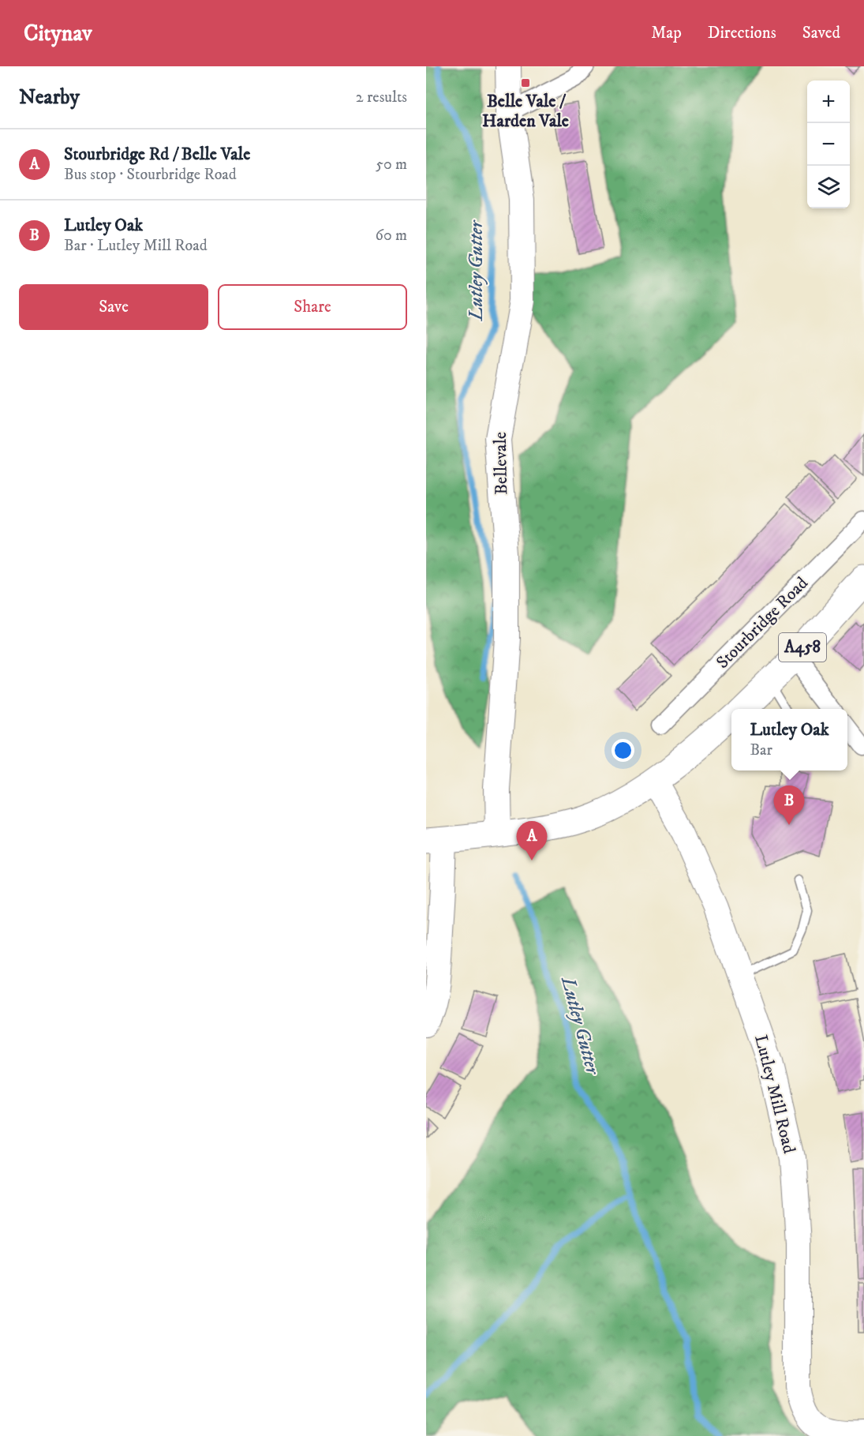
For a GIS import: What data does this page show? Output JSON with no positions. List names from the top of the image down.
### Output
{
  "streets": {
    "highway": ["A458"],
    "street": ["Bellevale", "Stourbridge Road", "Lutley Mill Road"]
  },
  "crossings": [
    ["Bellevale", "A458"],
    ["A458", "Lutley Mill Road"]
  ],
  "water": ["Lutley Gutter"],
  "places": {
    "transit": ["Belle Vale / Harden Vale"]
  },
  "page": {
    "header": "Citynav",
    "nav": ["Map", "Directions", "Saved"],
    "heading": ["Nearby", "2 results"],
    "map_buttons": ["+", "−"],
    "list": [
      {
        "mark": "A",
        "name": "Stourbridge Rd / Belle Vale",
        "note": "Bus stop · Stourbridge Road",
        "value": "50 m"
      },
      {
        "mark": "B",
        "name": "Lutley Oak",
        "note": "Bar · Lutley Mill Road",
        "value": "60 m"
      }
    ],
    "buttons": ["Save", "Share"],
    "popup": ["Lutley Oak", "Bar"],
    "pins": ["B", "A"]
  }
}
